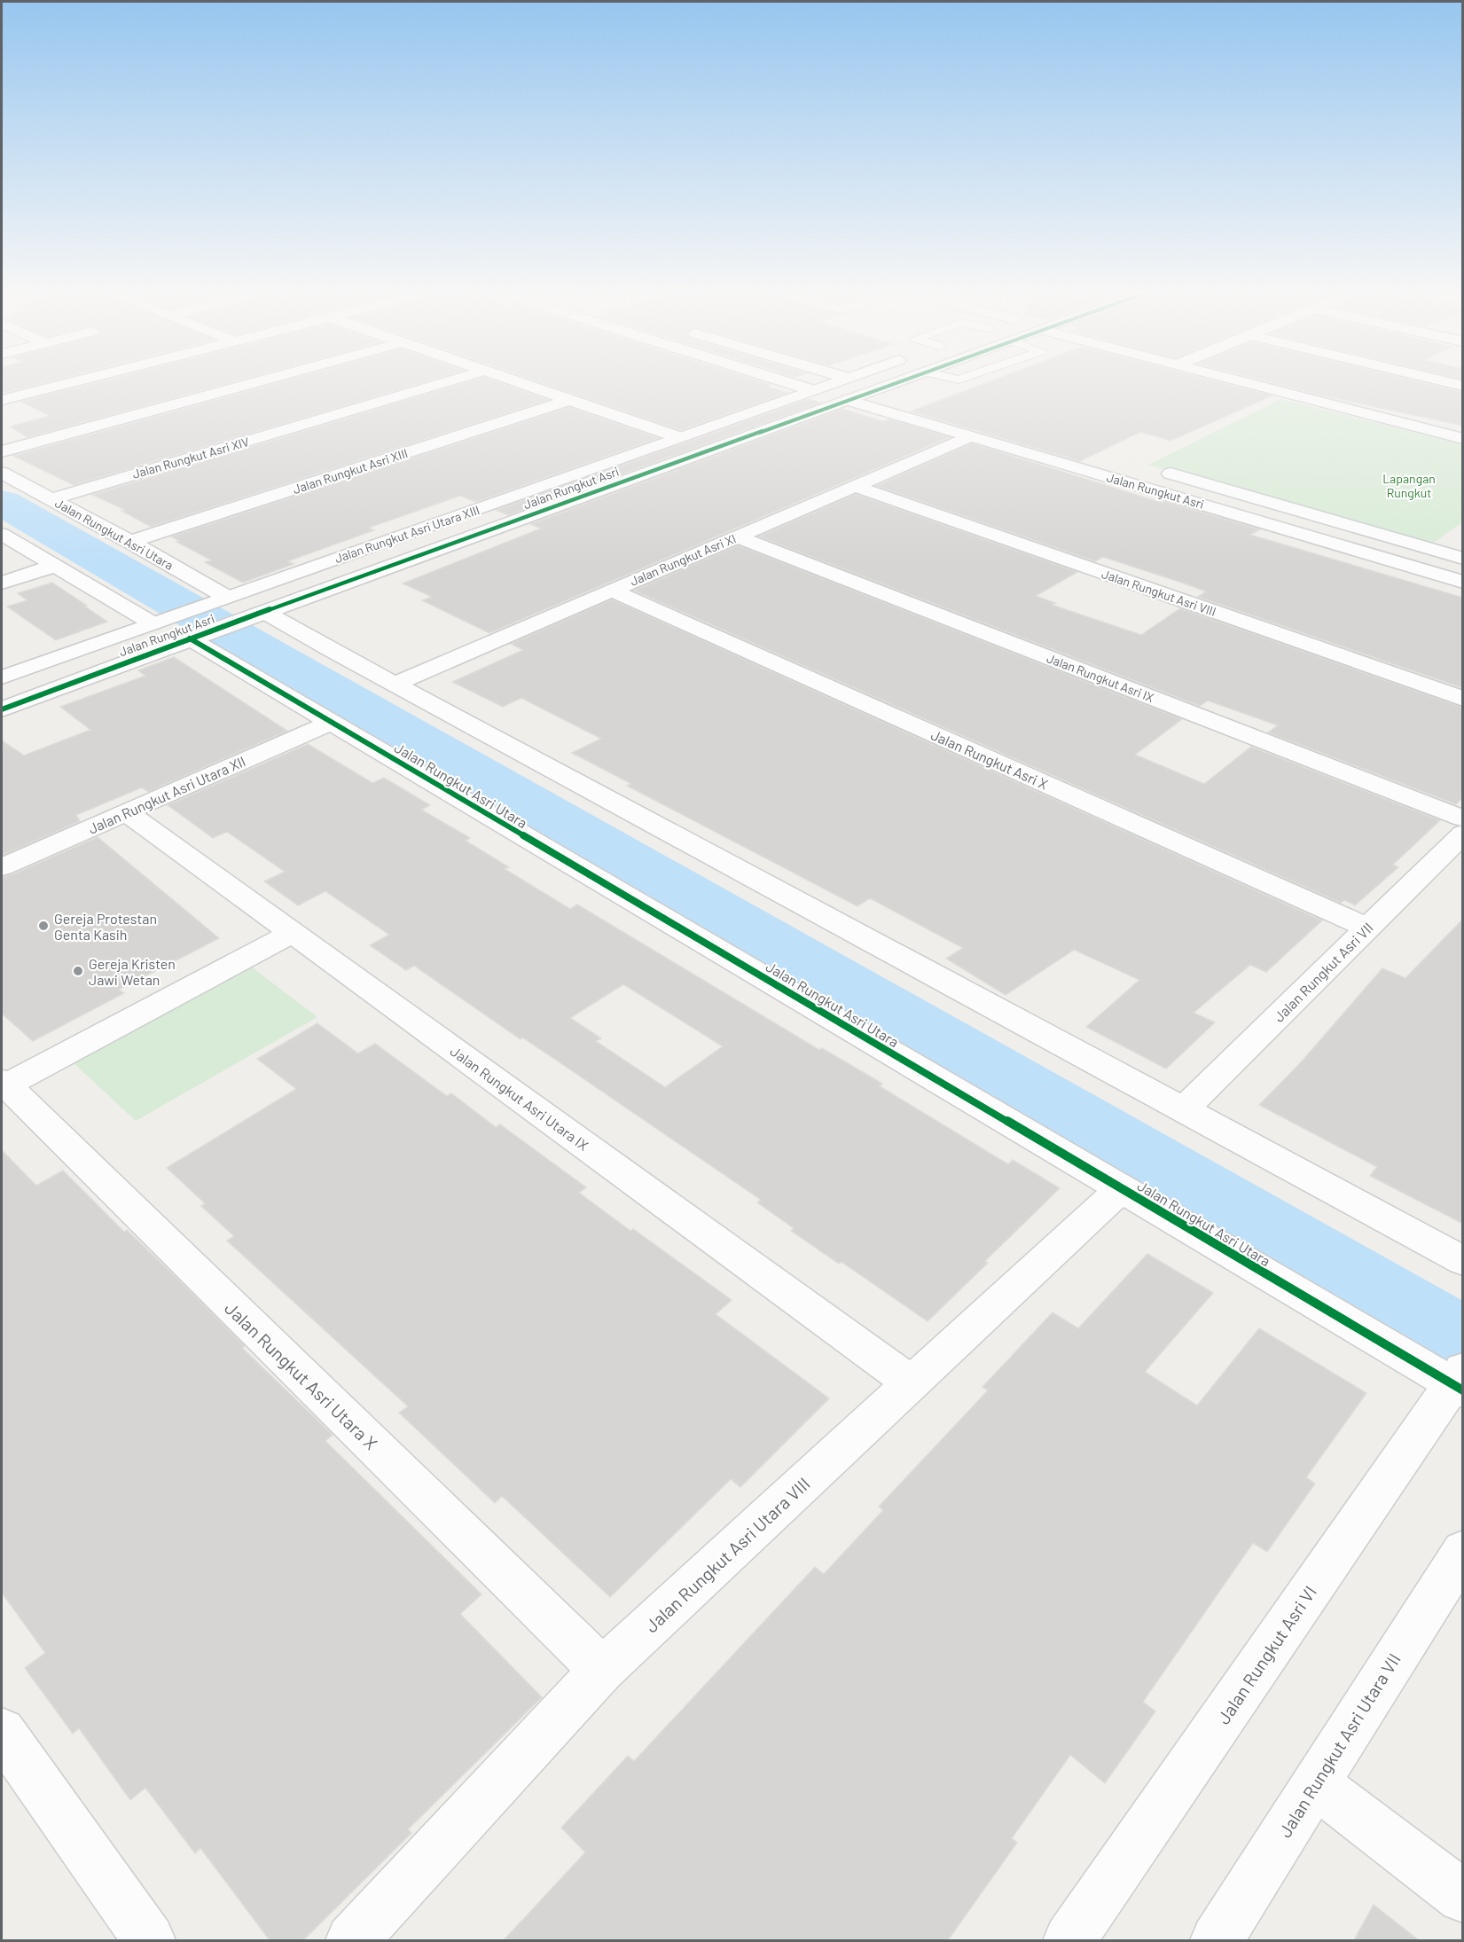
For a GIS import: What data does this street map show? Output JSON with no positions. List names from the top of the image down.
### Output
{
  "streets": {
    "street": [
      "Jalan Rungkut Asri XIV",
      "Jalan Rungkut Asri XIII",
      "Jalan Rungkut Asri",
      "Jalan Rungkut Asri Utara",
      "Jalan Rungkut Asri Utara XIII",
      "Jalan Rungkut Asri XI",
      "Jalan Rungkut Asri VIII",
      "Jalan Rungkut Asri IX",
      "Jalan Rungkut Asri X",
      "Jalan Rungkut Asri Utara XII",
      "Jalan Rungkut Asri VII",
      "Jalan Rungkut Asri Utara IX",
      "Jalan Rungkut Asri Utara X",
      "Jalan Rungkut Asri Utara VIII",
      "Jalan Rungkut Asri VI",
      "Jalan Rungkut Asri Utara VII"
    ]
  },
  "crossings": [
    ["Jalan Rungkut Asri XIV", "Jalan Rungkut Asri Utara"],
    ["Jalan Rungkut Asri XIII", "Jalan Rungkut Asri Utara"],
    ["Jalan Rungkut Asri", "Jalan Rungkut Asri Utara"],
    ["Jalan Rungkut Asri", "Jalan Rungkut Asri XI"],
    ["Jalan Rungkut Asri Utara", "Jalan Rungkut Asri Utara XIII"],
    ["Jalan Rungkut Asri Utara", "Jalan Rungkut Asri Utara XII"],
    ["Jalan Rungkut Asri Utara", "Jalan Rungkut Asri Utara VIII"],
    ["Jalan Rungkut Asri Utara", "Jalan Rungkut Asri VI"],
    ["Jalan Rungkut Asri XI", "Jalan Rungkut Asri VIII"],
    ["Jalan Rungkut Asri XI", "Jalan Rungkut Asri IX"],
    ["Jalan Rungkut Asri XI", "Jalan Rungkut Asri X"],
    ["Jalan Rungkut Asri X", "Jalan Rungkut Asri VII"],
    ["Jalan Rungkut Asri Utara XII", "Jalan Rungkut Asri Utara IX"],
    ["Jalan Rungkut Asri Utara IX", "Jalan Rungkut Asri Utara VIII"],
    ["Jalan Rungkut Asri Utara X", "Jalan Rungkut Asri Utara VIII"]
  ],
  "parks": ["Lapangan Rungkut"],
  "places": ["Gereja Protestan Genta Kasih", "Gereja Kristen Jawi Wetan"]
}
